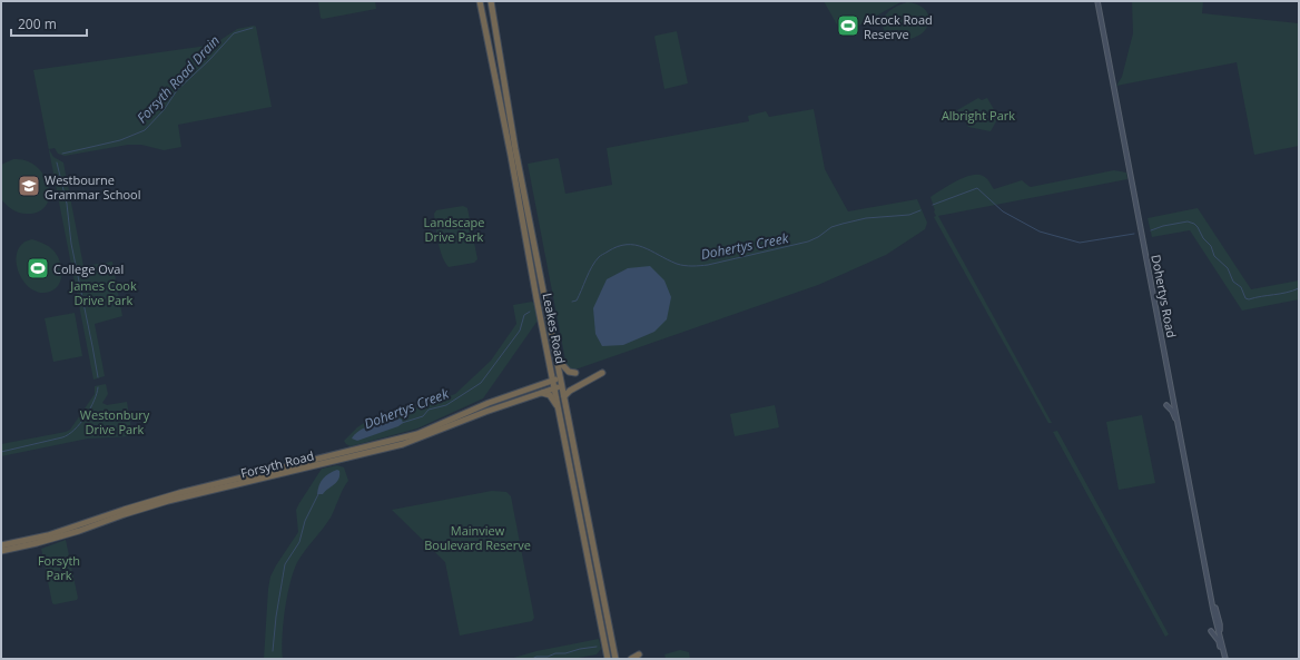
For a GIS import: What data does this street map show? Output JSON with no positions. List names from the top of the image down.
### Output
{
  "streets": {
    "highway": ["Leakes Road", "Forsyth Road"],
    "main road": ["Dohertys Road"]
  },
  "crossings": [
    ["Leakes Road", "Forsyth Road"]
  ],
  "water": ["Forsyth Road Drain", "Dohertys Creek"],
  "parks": [
    "Albright Park",
    "Landscape Drive Park",
    "James Cook Drive Park",
    "Westonbury Drive Park",
    "Mainview Boulevard Reserve",
    "Forsyth Park"
  ],
  "places": {
    "sports": ["Alcock Road Reserve", "College Oval"],
    "school or university": ["Westbourne Grammar School"]
  },
  "scale_bar": "200 m"
}
